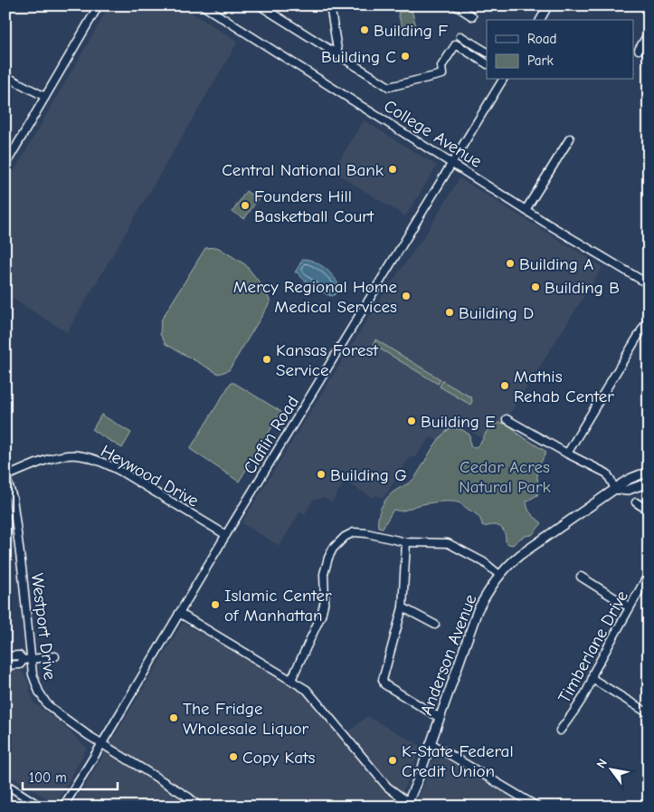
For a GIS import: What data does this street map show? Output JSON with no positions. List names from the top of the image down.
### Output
{
  "streets": {
    "main road": ["Anderson Avenue"],
    "street": [
      "College Avenue",
      "Claflin Road",
      "Heywood Drive",
      "Westport Drive",
      "Timberlane Drive"
    ]
  },
  "crossings": [
    ["College Avenue", "Claflin Road"],
    ["Claflin Road", "Heywood Drive"],
    ["Claflin Road", "Westport Drive"],
    ["Heywood Drive", "Westport Drive"]
  ],
  "parks": ["Cedar Acres Natural Park"],
  "places": [
    "Building F",
    "Building C",
    "Central National Bank",
    "Founders Hill Basketball Court",
    "Building A",
    "Building B",
    "Mercy Regional Home Medical Services",
    "Building D",
    "Kansas Forest Service",
    "Mathis Rehab Center",
    "Building E",
    "Building G",
    "Islamic Center of Manhattan",
    "The Fridge Wholesale Liquor",
    "Copy Kats",
    "K-State Federal Credit Union"
  ],
  "legend": ["Road", "Park"],
  "scale_bar": "100 m",
  "north": "top left"
}
